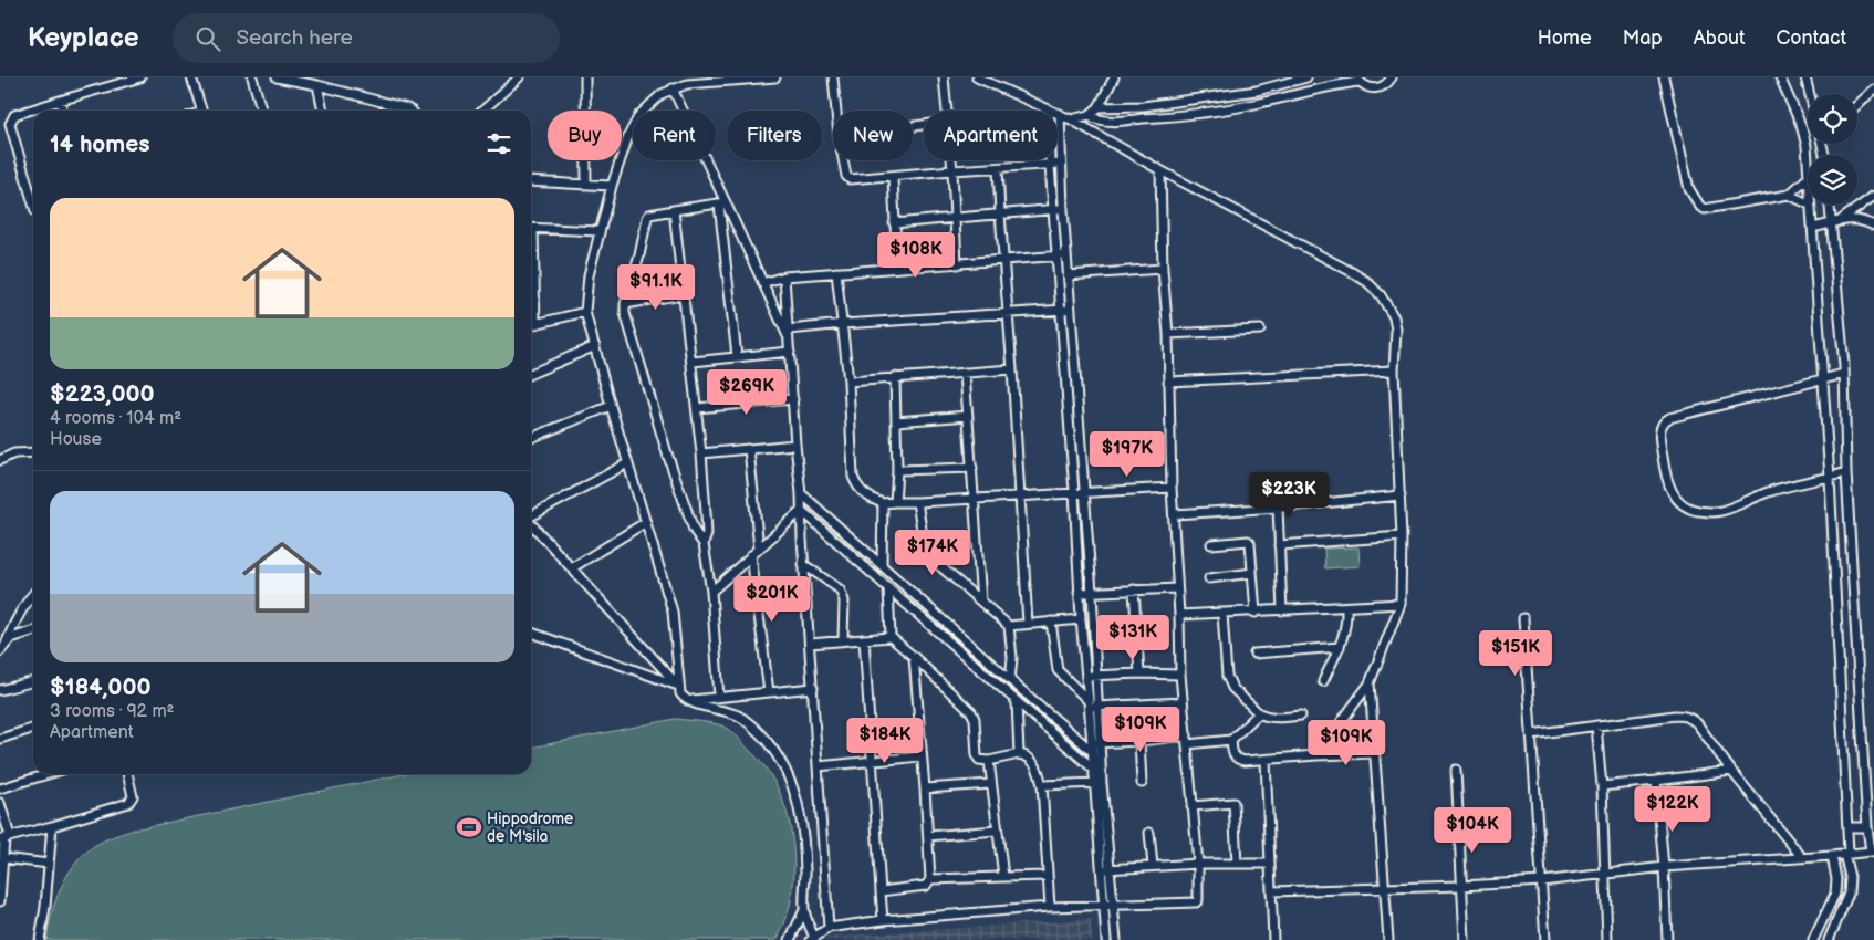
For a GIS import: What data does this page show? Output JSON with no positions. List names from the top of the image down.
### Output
{
  "places": {
    "sports": ["Hippodrome de M'sila"]
  },
  "page": {
    "header": "Keyplace",
    "search": "Search here",
    "nav": [
      "Home",
      "Map",
      "About",
      "Contact"
    ],
    "chip": [
      "Buy",
      "Rent",
      "Filters",
      "New",
      "Apartment"
    ],
    "heading": "14 homes",
    "list": [
      {
        "name": "$223,000",
        "note": "4 rooms · 104 m² · House"
      },
      {
        "name": "$184,000",
        "note": "3 rooms · 92 m² · Apartment"
      }
    ],
    "price": [
      "$108K",
      "$91.1K",
      "$269K",
      "$197K",
      "$223K",
      "$174K",
      "$201K",
      "$131K",
      "$151K",
      "$109K",
      "$184K",
      "$109K",
      "$122K",
      "$104K"
    ]
  }
}
